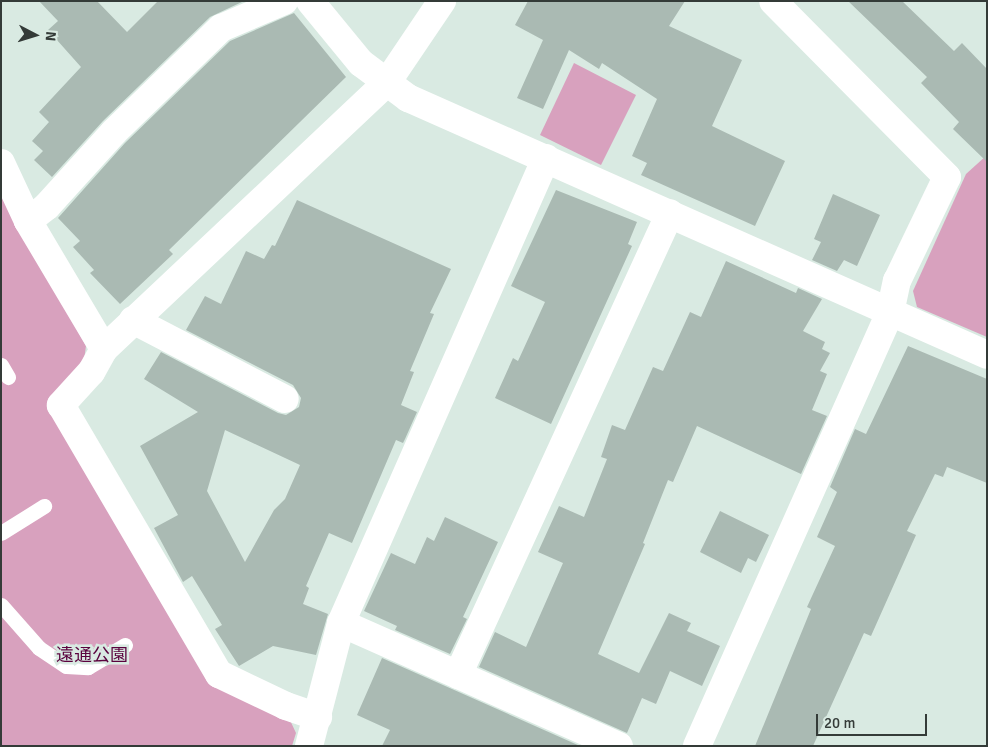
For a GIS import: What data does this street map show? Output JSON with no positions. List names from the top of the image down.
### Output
{
  "parks": ["遠通公園"],
  "scale_bar": "20 m",
  "north": "right"
}
